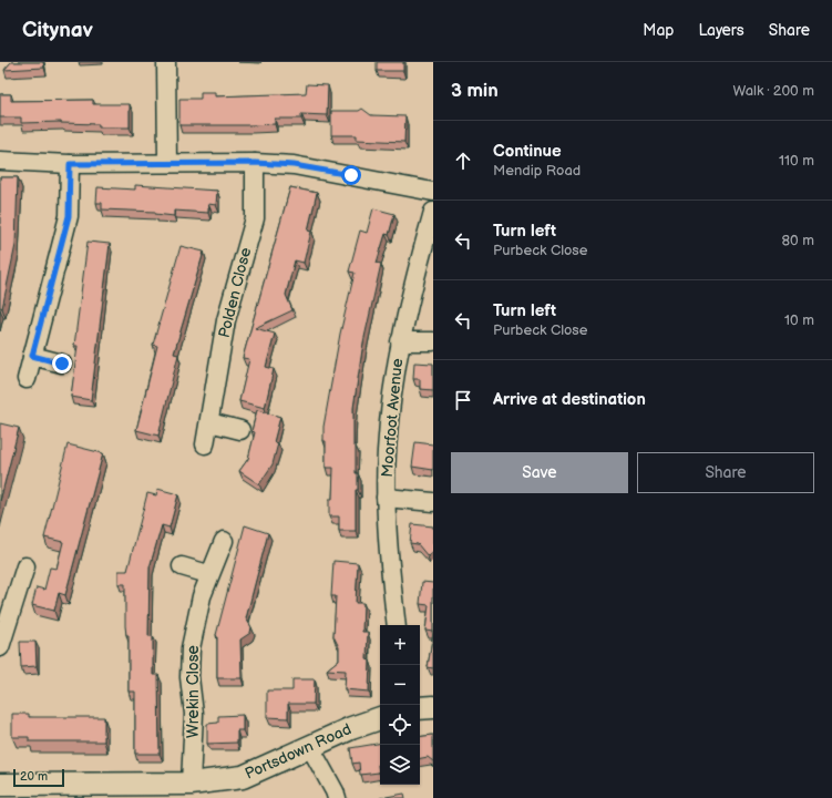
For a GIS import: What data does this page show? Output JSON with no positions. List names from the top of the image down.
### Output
{
  "streets": {
    "street": [
      "Polden Close",
      "Moorfoot Avenue",
      "Wrekin Close",
      "Portsdown Road"
    ]
  },
  "crossings": [
    ["Wrekin Close", "Portsdown Road"]
  ],
  "scale_bar": "20 m",
  "page": {
    "header": "Citynav",
    "nav": ["Map", "Layers", "Share"],
    "heading": ["3 min", "Walk · 200 m"],
    "list": [
      ["Continue", "Mendip Road", "110 m"],
      ["Turn left", "Purbeck Close", "80 m"],
      ["Turn left", "Purbeck Close", "10 m"],
      "Arrive at destination"
    ],
    "buttons": ["Save", "Share"],
    "map_buttons": ["+", "−"],
    "scale": "20 m"
  }
}
